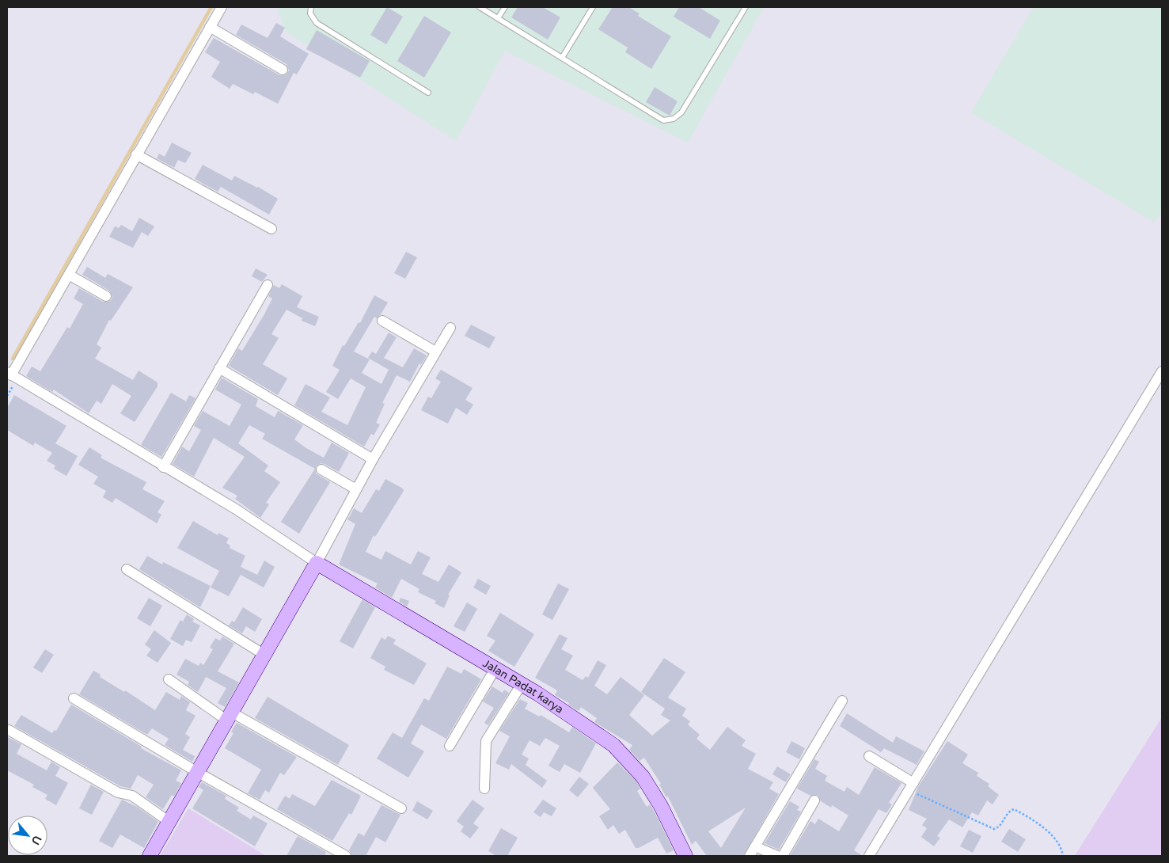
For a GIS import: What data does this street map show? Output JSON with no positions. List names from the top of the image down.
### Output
{
  "streets": {
    "main road": ["Jalan Padat karya"]
  },
  "north": "bottom right"
}
